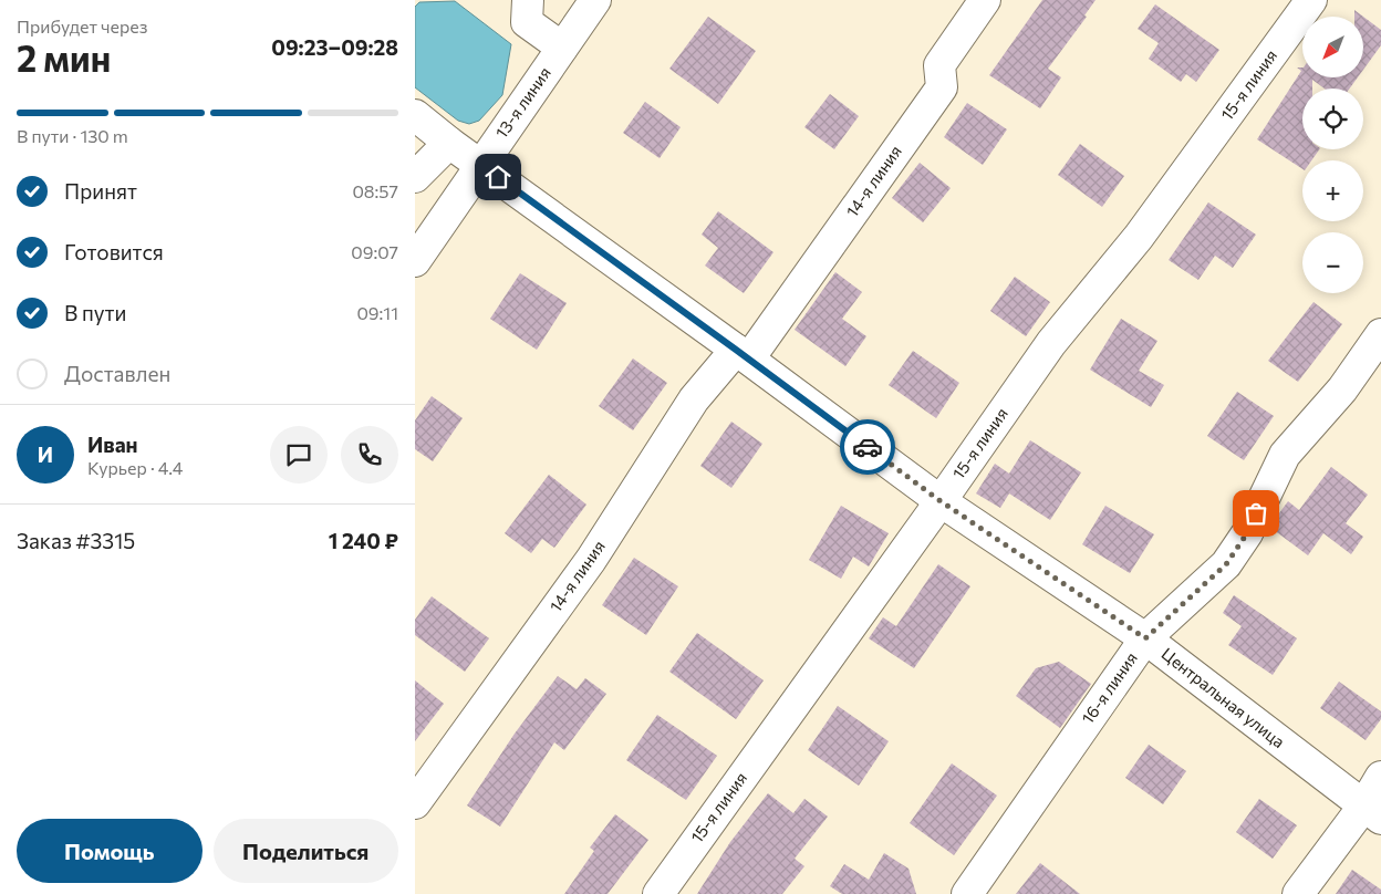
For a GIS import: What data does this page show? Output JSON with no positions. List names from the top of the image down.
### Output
{
  "streets": {
    "street": [
      "15-я линия",
      "13-я линия",
      "14-я линия",
      "16-я линия",
      "Центральная улица"
    ]
  },
  "crossings": [
    ["15-я линия", "Центральная улица"],
    ["13-я линия", "Центральная улица"],
    ["14-я линия", "Центральная улица"],
    ["16-я линия", "Центральная улица"]
  ],
  "north": "bottom left",
  "page": {
    "heading": ["2 мин", "Прибудет через", "09:23–09:28"],
    "panel": [
      "Иван",
      "Курьер · 4.4",
      "Заказ #3315",
      "1 240 ₽"
    ],
    "map_buttons": ["+", "−"],
    "bar": "В пути · 130 m",
    "list": [
      ["Принят", "08:57"],
      ["Готовится", "09:07"],
      ["В пути", "09:11"],
      "Доставлен"
    ],
    "round": "И",
    "buttons": ["Помощь", "Поделиться"]
  }
}
